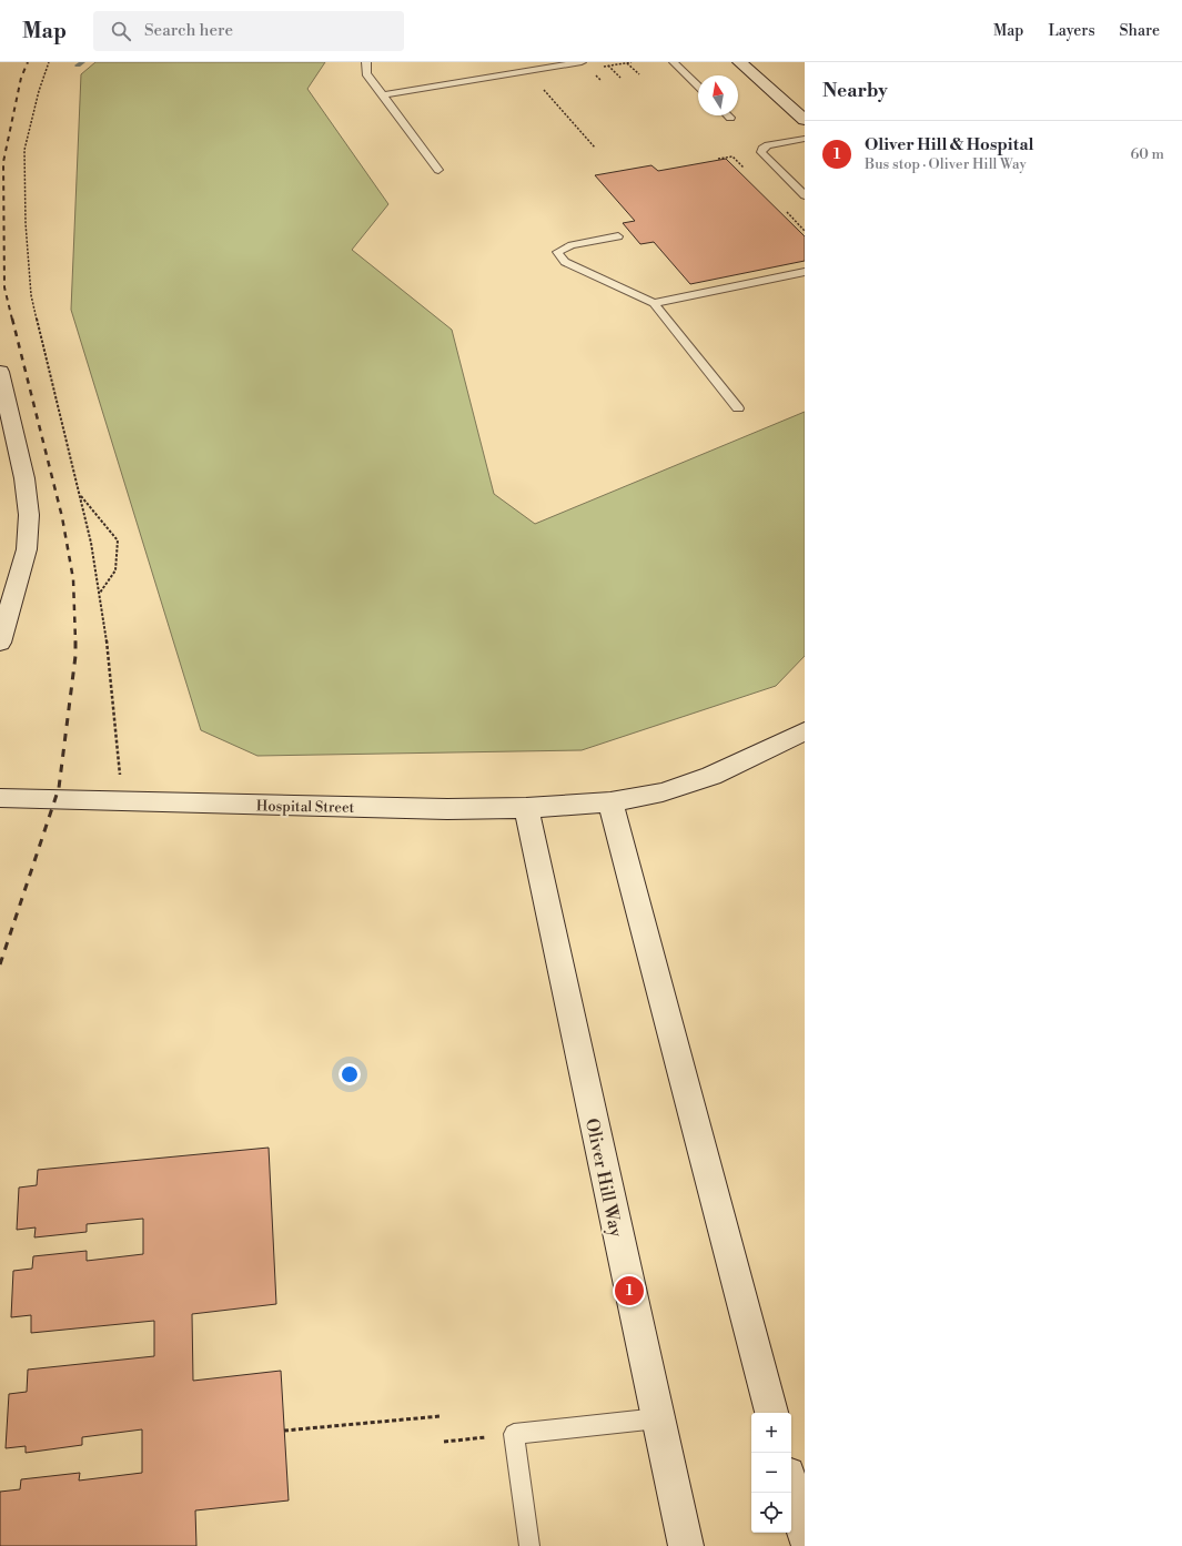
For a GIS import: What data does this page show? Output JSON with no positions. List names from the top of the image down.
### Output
{
  "streets": {
    "main road": ["Hospital Street", "Oliver Hill Way"]
  },
  "crossings": [
    ["Hospital Street", "Oliver Hill Way"]
  ],
  "north": "top",
  "page": {
    "header": "Map",
    "search": "Search here",
    "nav": ["Map", "Layers", "Share"],
    "heading": "Nearby",
    "list": [
      {
        "mark": "1",
        "name": "Oliver Hill & Hospital",
        "note": "Bus stop · Oliver Hill Way",
        "value": "60 m"
      }
    ],
    "pins": "1",
    "map_buttons": ["+", "−"]
  }
}
